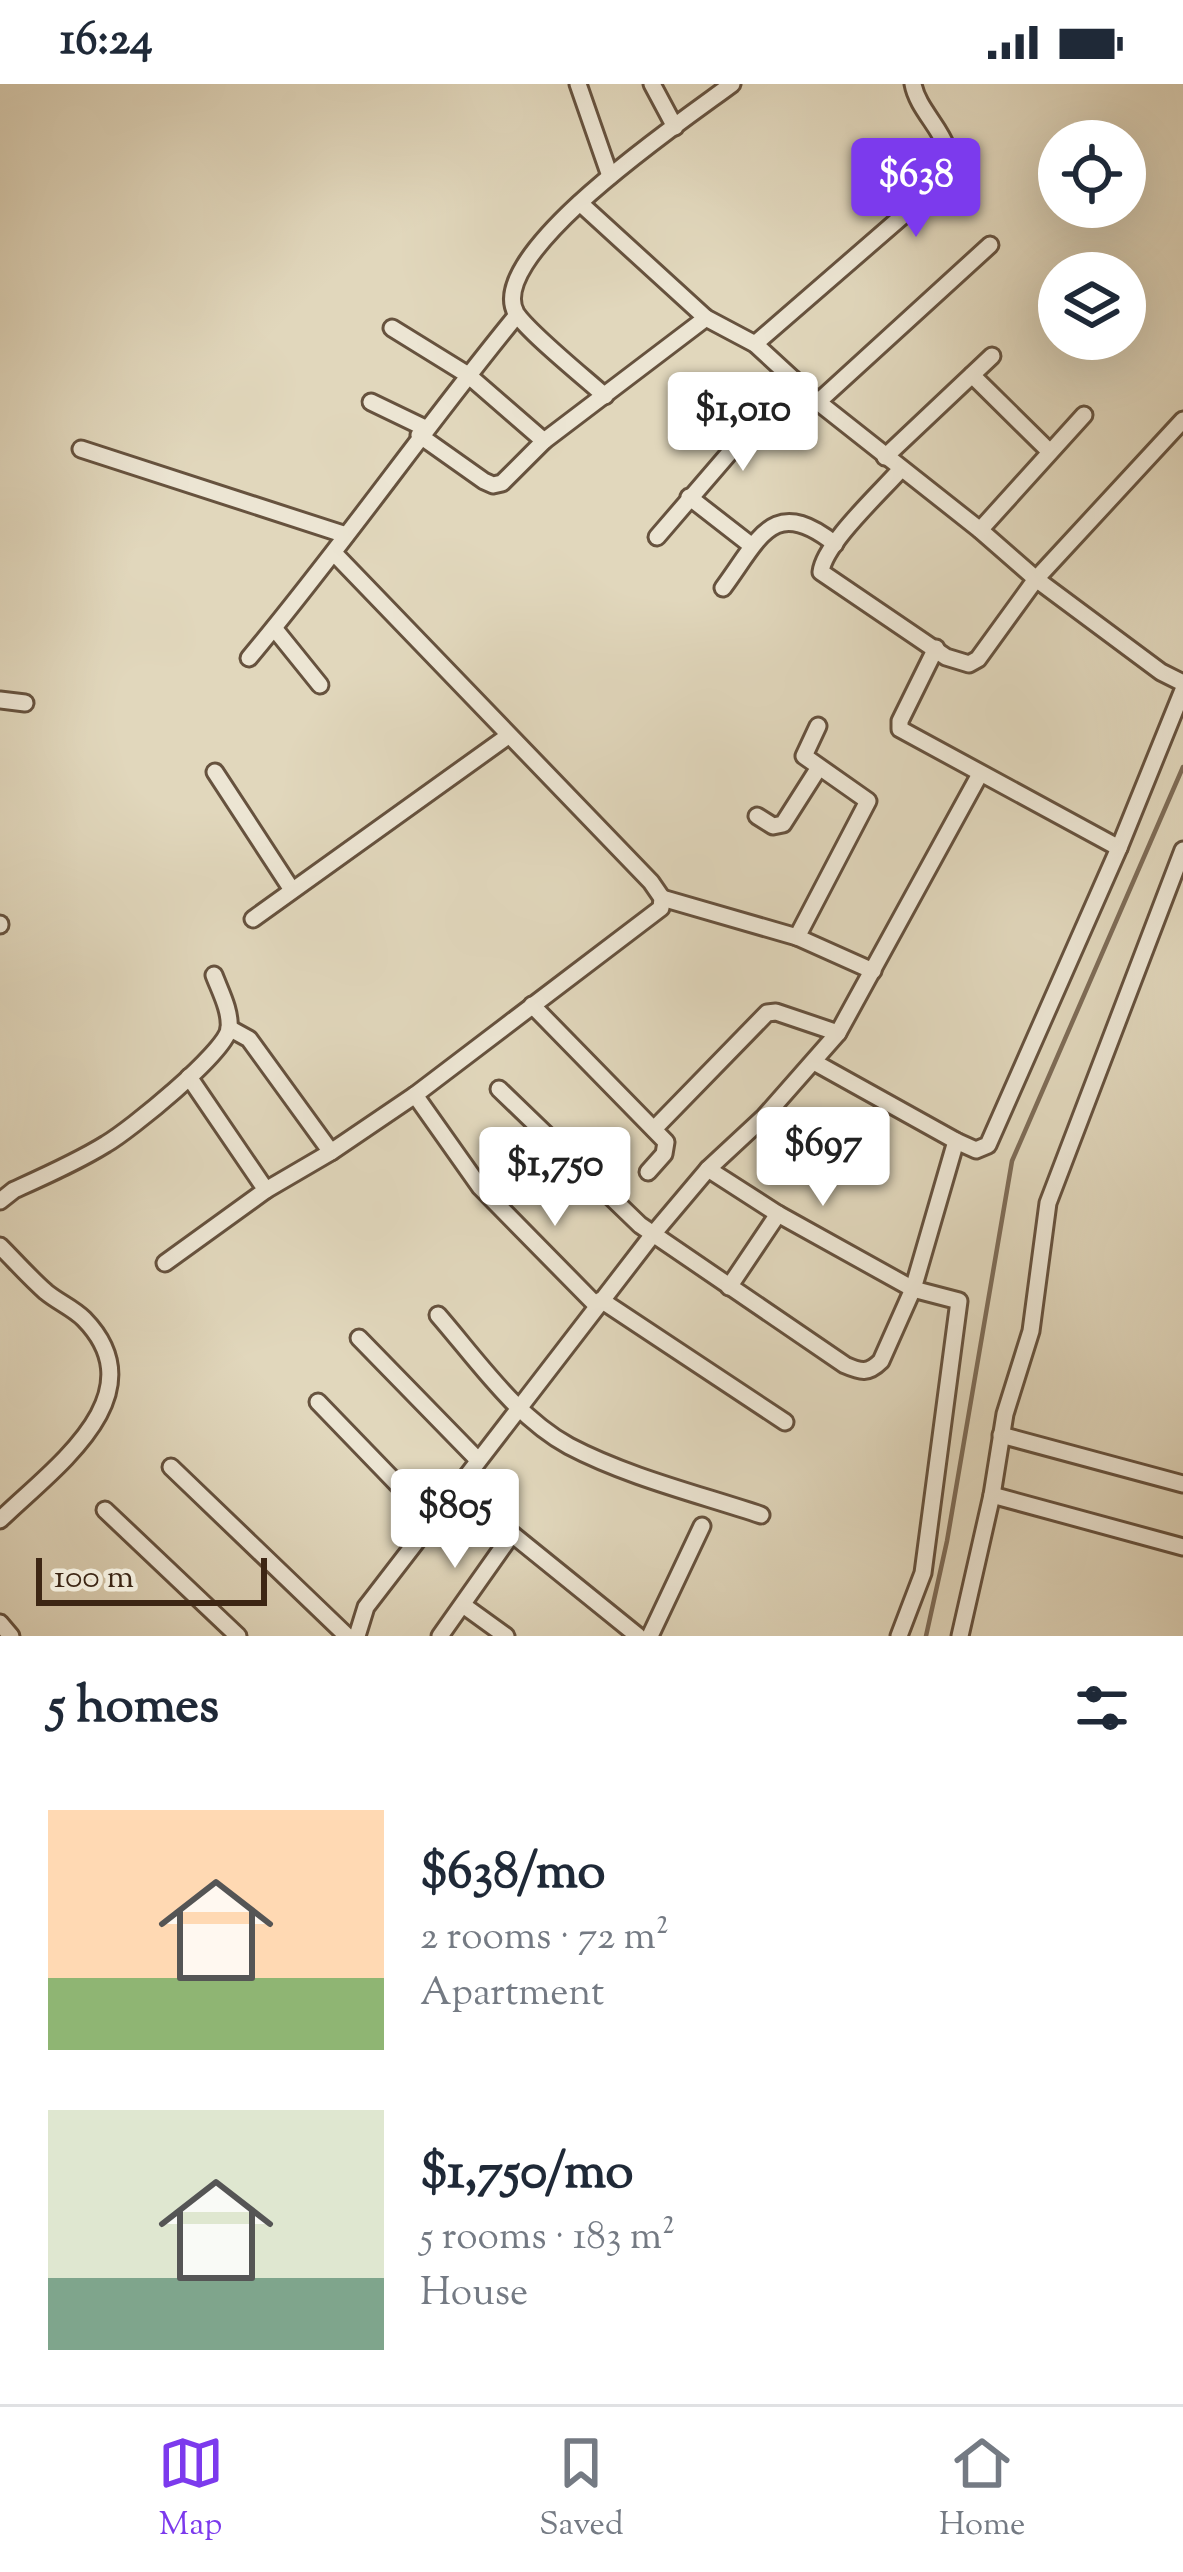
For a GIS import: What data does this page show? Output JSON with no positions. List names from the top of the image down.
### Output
{
  "scale_bar": "100 m",
  "page": {
    "status": "16:24",
    "price": [
      "$638",
      "$1,010",
      "$697",
      "$1,750",
      "$805"
    ],
    "scale": "100 m",
    "heading": "5 homes",
    "list": [
      {
        "name": "$638/mo",
        "note": "2 rooms · 72 m² · Apartment"
      },
      {
        "name": "$1,750/mo",
        "note": "5 rooms · 183 m² · House"
      }
    ],
    "tabs": ["Map", "Saved", "Home"]
  }
}
